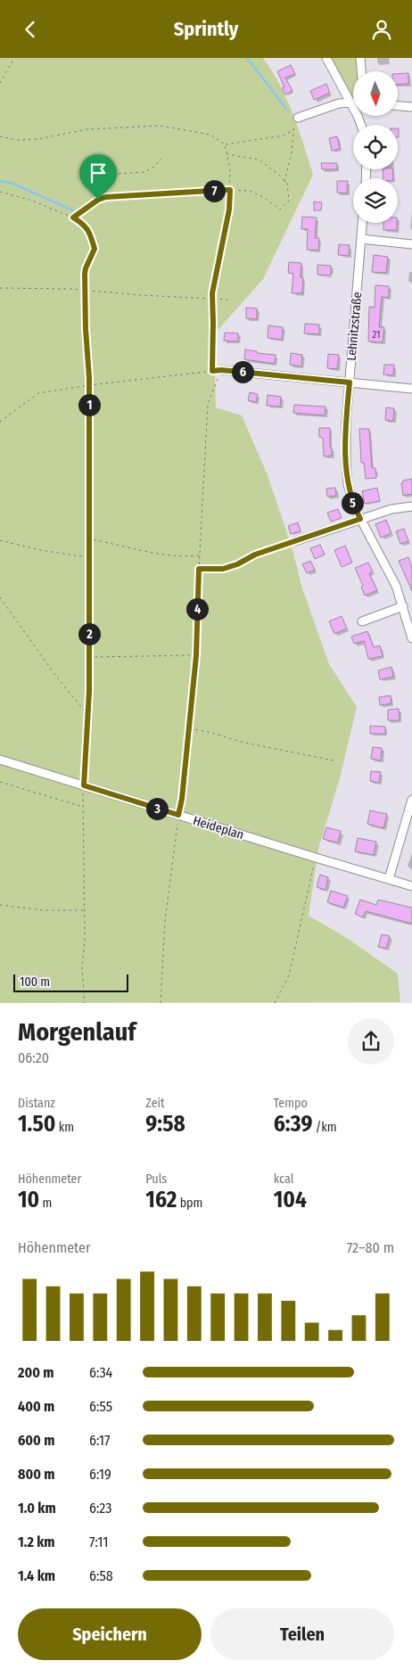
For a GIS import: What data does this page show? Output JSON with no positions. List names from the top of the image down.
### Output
{
  "streets": {
    "street": ["Lehnitzstraße", "Heideplan"]
  },
  "house_numbers": ["21"],
  "scale_bar": "100 m",
  "north": "bottom",
  "page": {
    "header": "Sprintly",
    "pins": [
      "7",
      "6",
      "1",
      "5",
      "4",
      "2",
      "3"
    ],
    "scale": "100 m",
    "heading": ["Morgenlauf", "06:20"],
    "stats": [
      ["Distanz", "1.50 km"],
      ["Zeit", "9:58"],
      ["Tempo", "6:39 /km"],
      ["Höhenmeter", "10 m"],
      ["Puls", "162 bpm"],
      ["kcal", "104"]
    ],
    "chart": ["Höhenmeter", "72–80 m"],
    "list": [
      {
        "name": "200 m",
        "note": "6:34"
      },
      {
        "name": "400 m",
        "note": "6:55"
      },
      {
        "name": "600 m",
        "note": "6:17"
      },
      {
        "name": "800 m",
        "note": "6:19"
      },
      {
        "name": "1.0 km",
        "note": "6:23"
      },
      {
        "name": "1.2 km",
        "note": "7:11"
      },
      {
        "name": "1.4 km",
        "note": "6:58"
      }
    ],
    "buttons": ["Speichern", "Teilen"]
  }
}
